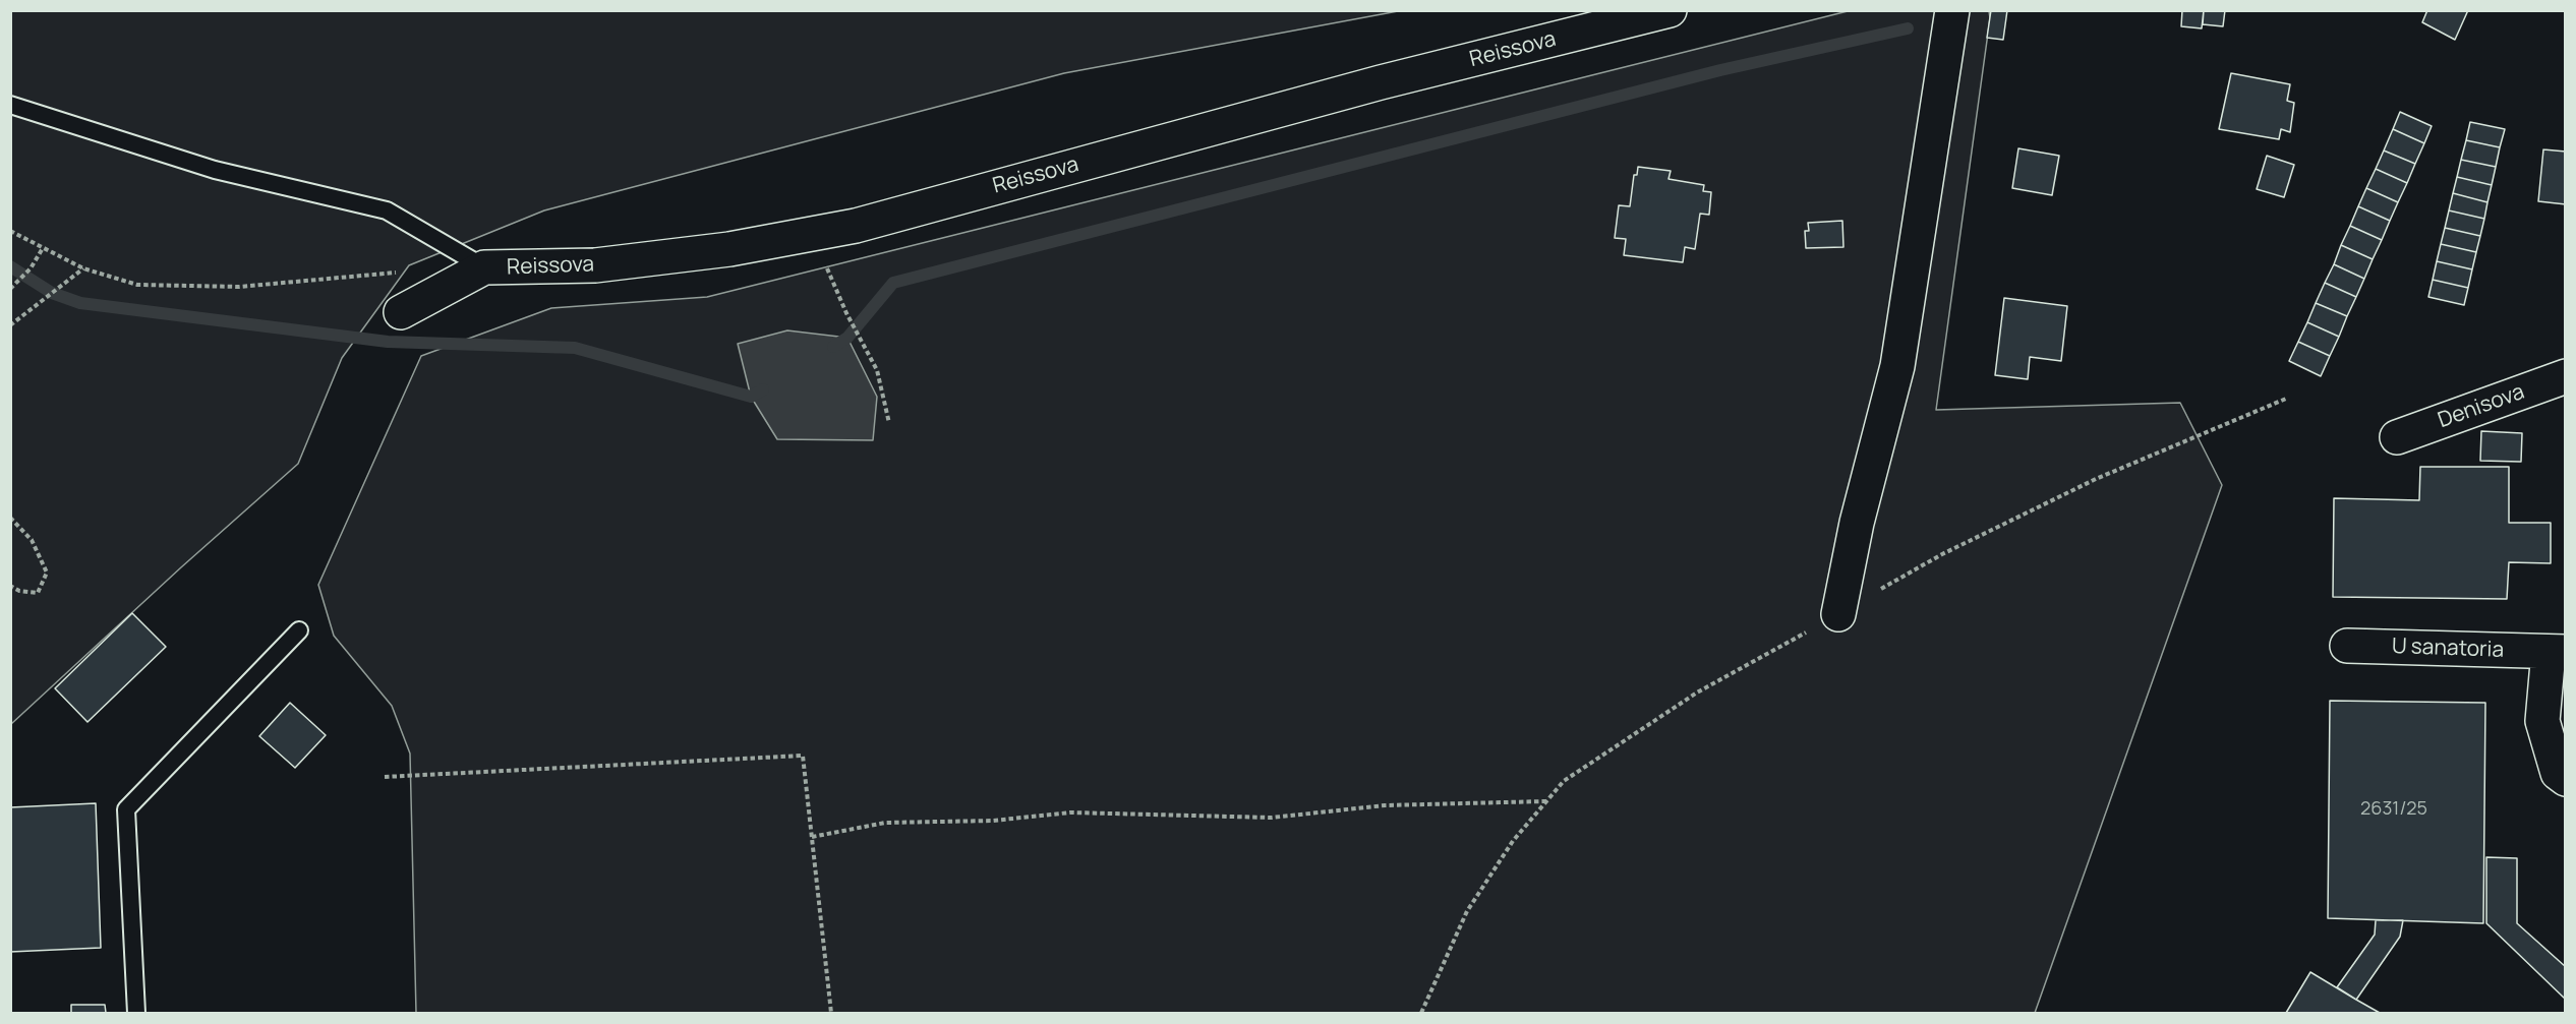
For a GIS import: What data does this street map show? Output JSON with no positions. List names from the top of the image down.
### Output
{
  "streets": {
    "street": ["Reissova", "Denisova", "U sanatoria"]
  },
  "house_numbers": ["2631/25"]
}
